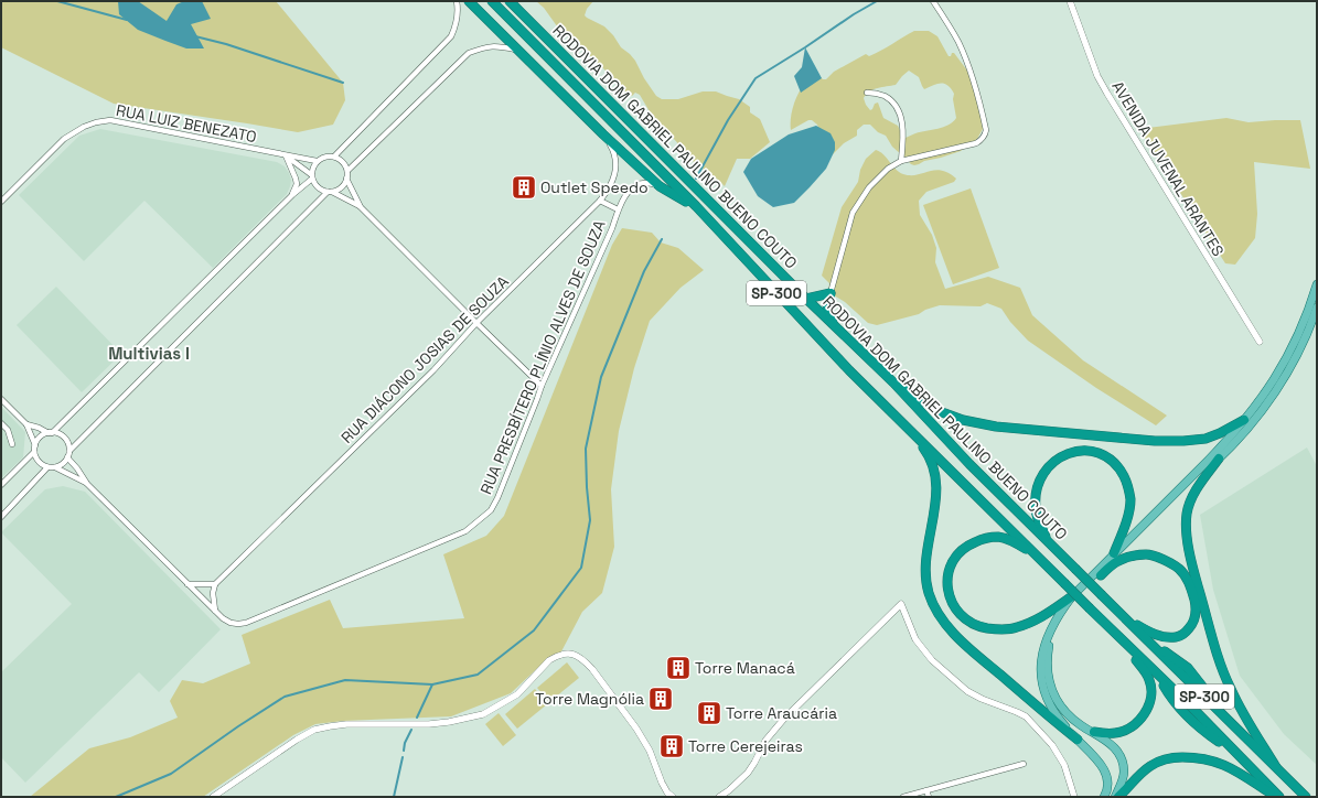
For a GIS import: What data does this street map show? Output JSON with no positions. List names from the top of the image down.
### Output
{
  "streets": {
    "highway": ["RODOVIA DOM GABRIEL PAULINO BUENO COUTO", "SP-300"],
    "street": [
      "RUA LUIZ BENEZATO",
      "AVENIDA JUVENAL ARANTES",
      "RUA PRESBÍTERO PLÍNIO ALVES DE SOUZA",
      "RUA DIÁCONO JOSIAS DE SOUZA"
    ]
  },
  "districts": ["Multivias I"],
  "places": {
    "building": [
      "Outlet Speedo",
      "Torre Manacá",
      "Torre Magnólia",
      "Torre Araucária",
      "Torre Cerejeiras"
    ]
  }
}
